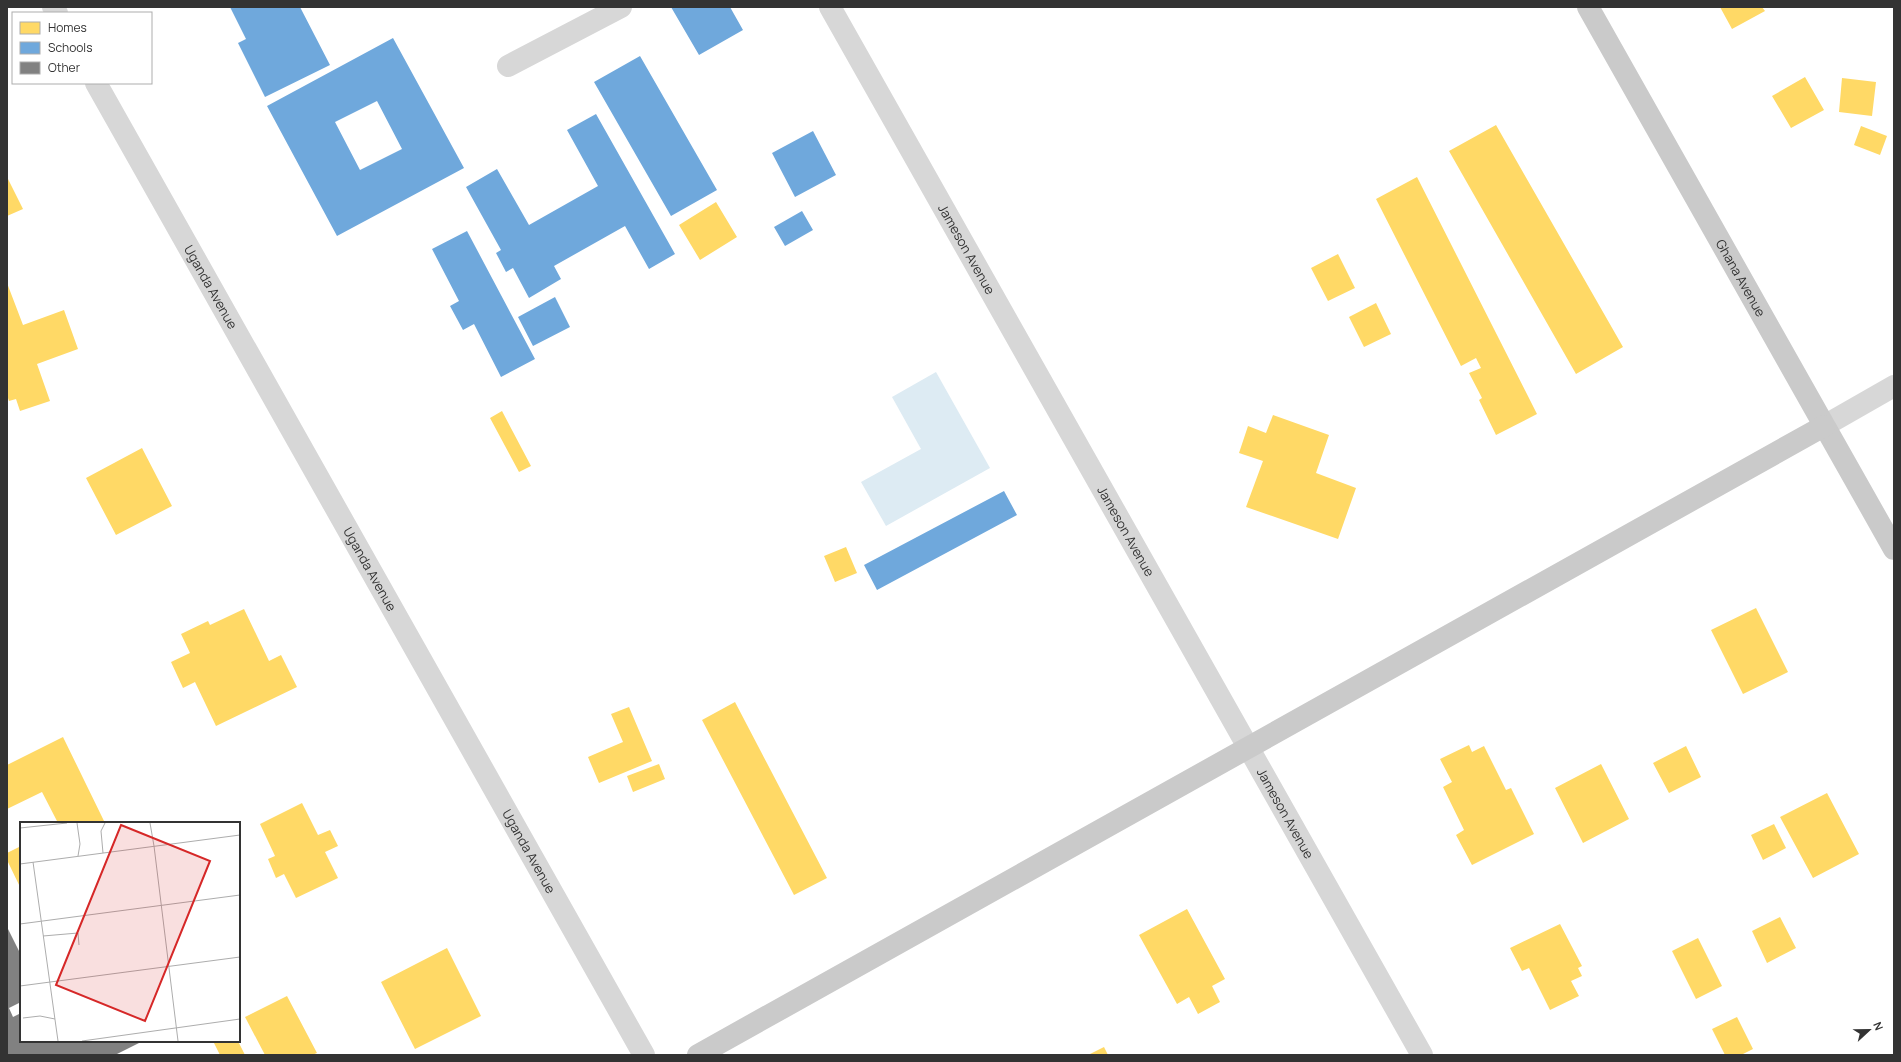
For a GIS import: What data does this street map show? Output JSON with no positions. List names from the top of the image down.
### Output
{
  "streets": {
    "main road": ["Ghana Avenue"],
    "street": ["Jameson Avenue", "Uganda Avenue"]
  },
  "legend": ["Homes", "Schools", "Other"],
  "north": "right"
}
